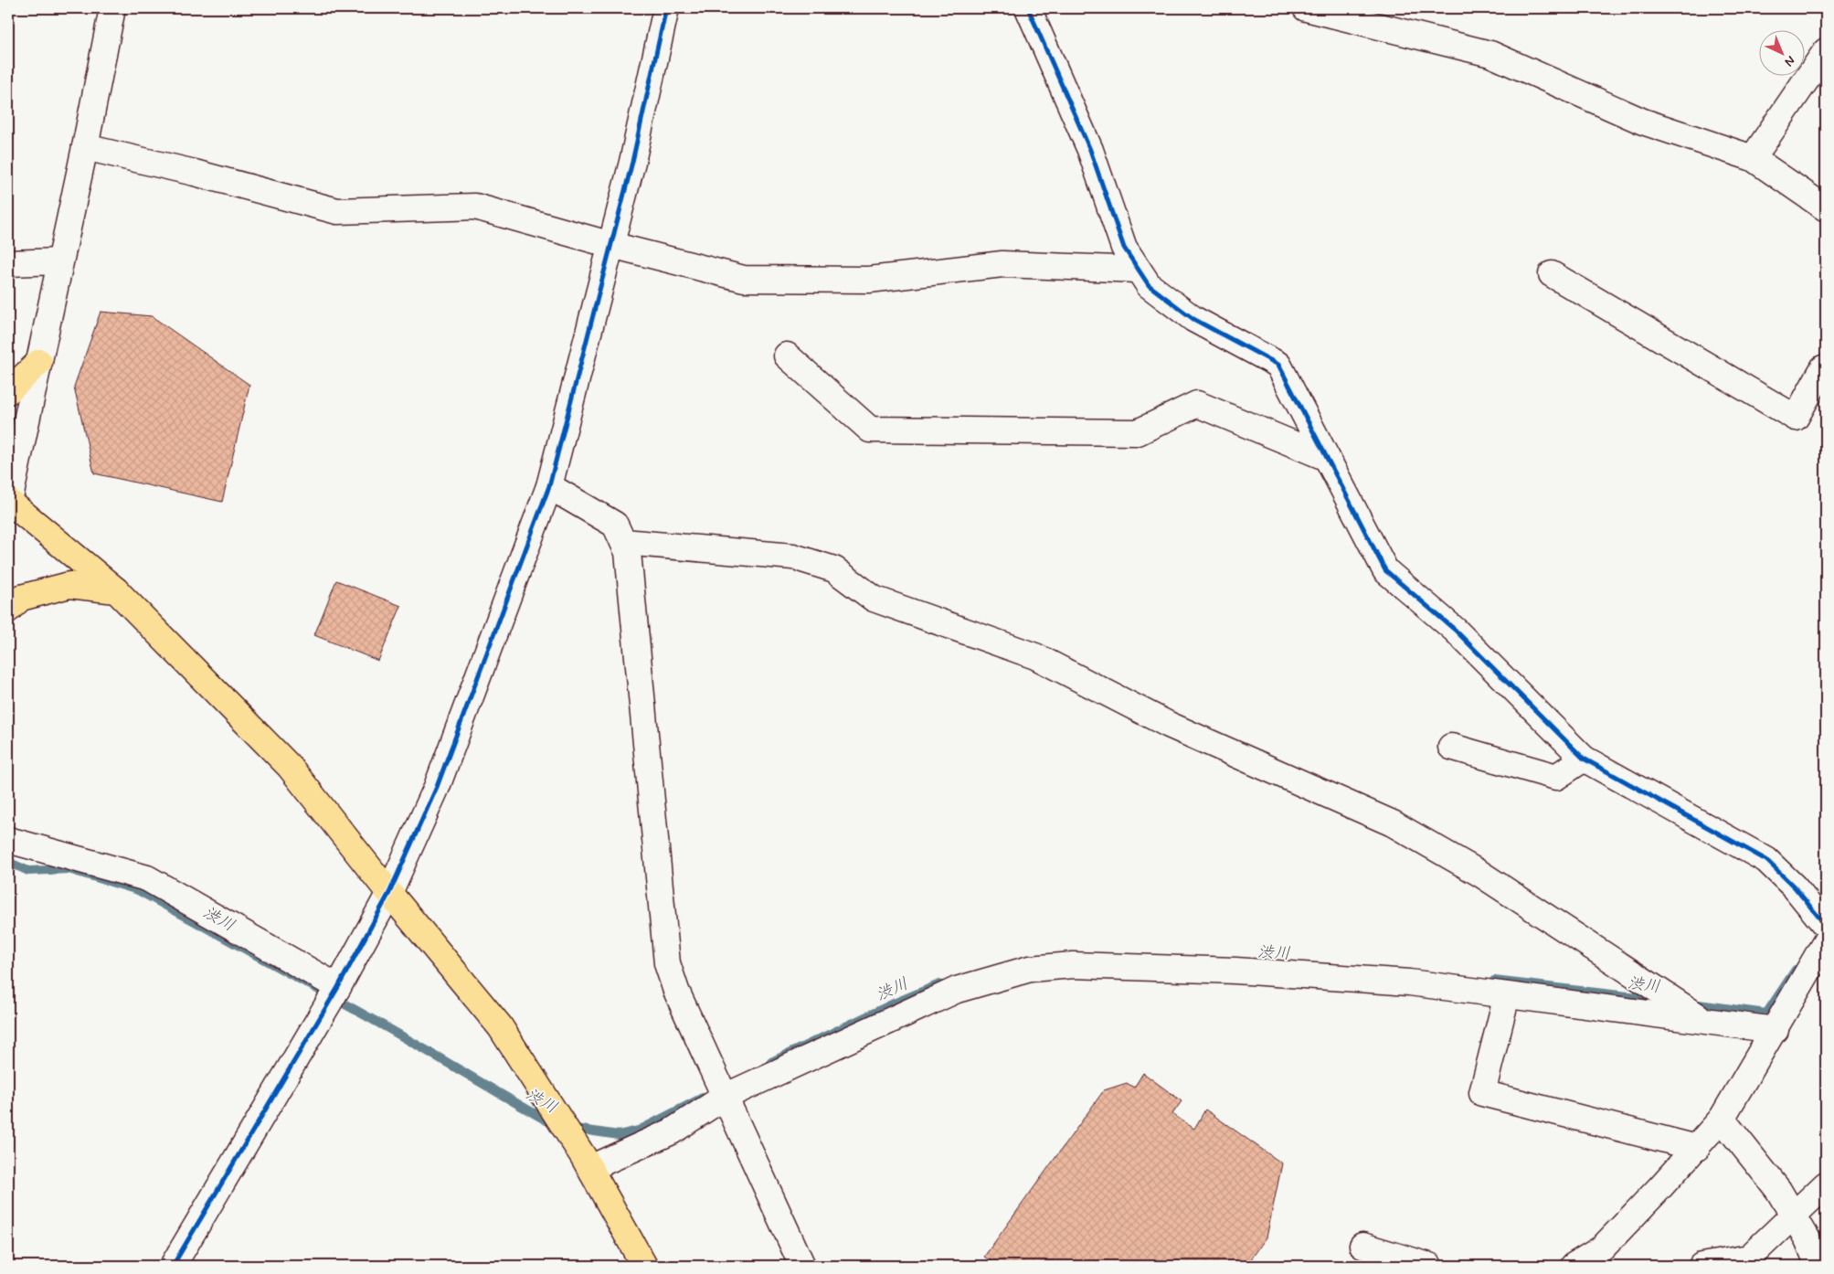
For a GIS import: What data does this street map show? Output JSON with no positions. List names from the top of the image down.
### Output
{
  "water": ["渋川"],
  "north": "bottom right"
}
